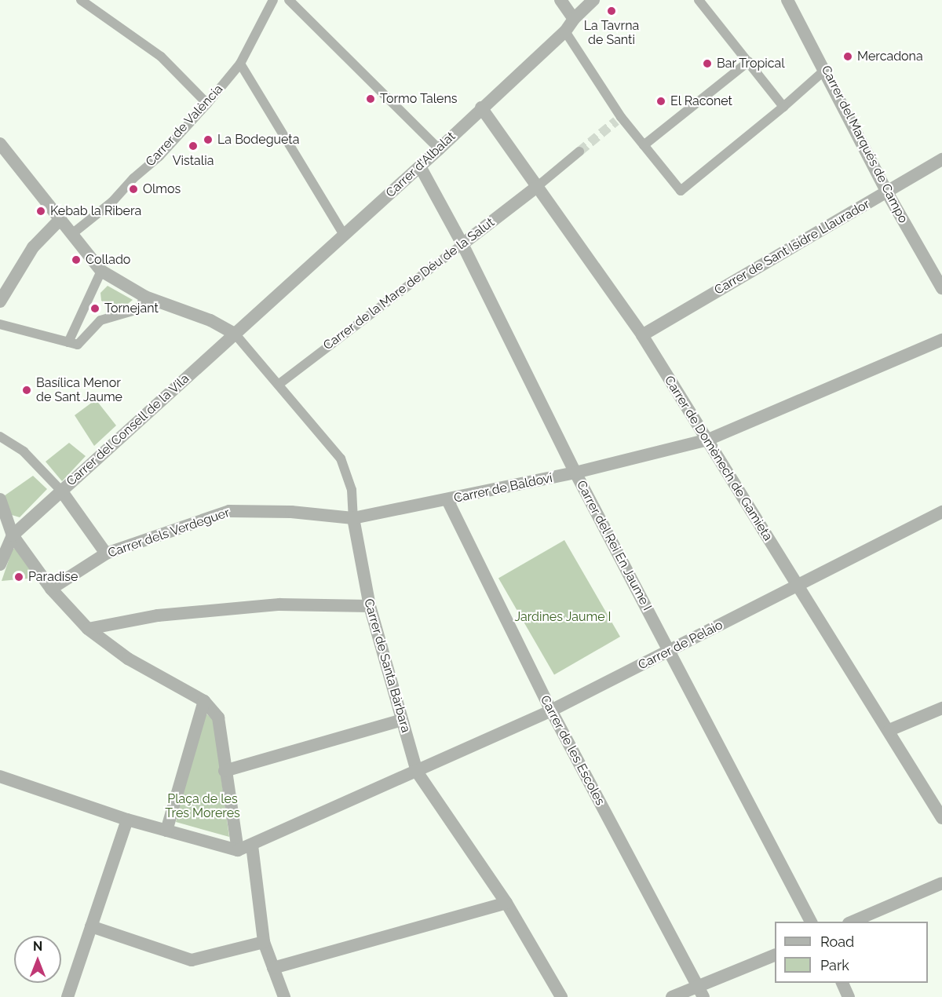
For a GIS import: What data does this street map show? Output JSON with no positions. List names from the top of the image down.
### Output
{
  "streets": {
    "street": [
      "Carrer de València",
      "Carrer del Marqués de Campo",
      "Carrer d'Albalat",
      "Carrer de Sant Isidre Llaurador",
      "Carrer de la Mare de Déu de la Salut",
      "Carrer del Consell de la Vila",
      "Carrer de Domènech de Gamieta",
      "Carrer de Baldoví",
      "Carrer dels Verdeguer",
      "Carrer del Rei En Jaume I",
      "Carrer de Pelaio",
      "Carrer de Santa Bàrbara",
      "Carrer de les Escoles"
    ]
  },
  "crossings": [
    ["Carrer del Marqués de Campo", "Carrer de Sant Isidre Llaurador"],
    ["Carrer d'Albalat", "Carrer del Consell de la Vila"],
    ["Carrer d'Albalat", "Carrer de Domènech de Gamieta"],
    ["Carrer d'Albalat", "Carrer del Rei En Jaume I"],
    ["Carrer d'Albalat", "Carrer de Santa Bàrbara"],
    ["Carrer de Sant Isidre Llaurador", "Carrer de Domènech de Gamieta"],
    ["Carrer de la Mare de Déu de la Salut", "Carrer de Domènech de Gamieta"],
    ["Carrer de la Mare de Déu de la Salut", "Carrer del Rei En Jaume I"],
    ["Carrer de la Mare de Déu de la Salut", "Carrer de Santa Bàrbara"],
    ["Carrer del Consell de la Vila", "Carrer de Santa Bàrbara"],
    ["Carrer de Domènech de Gamieta", "Carrer de Baldoví"],
    ["Carrer de Domènech de Gamieta", "Carrer de Pelaio"],
    ["Carrer de Baldoví", "Carrer dels Verdeguer"],
    ["Carrer de Baldoví", "Carrer del Rei En Jaume I"],
    ["Carrer de Baldoví", "Carrer de Santa Bàrbara"],
    ["Carrer de Baldoví", "Carrer de les Escoles"],
    ["Carrer dels Verdeguer", "Carrer de Santa Bàrbara"],
    ["Carrer del Rei En Jaume I", "Carrer de Pelaio"],
    ["Carrer de Pelaio", "Carrer de Santa Bàrbara"],
    ["Carrer de Pelaio", "Carrer de les Escoles"]
  ],
  "parks": ["Jardines Jaume I", "Plaça de les Tres Moreres"],
  "places": [
    "La Tavrna de Santi",
    "Mercadona",
    "Bar Tropical",
    "Tormo Talens",
    "El Raconet",
    "La Bodegueta",
    "Vistalia",
    "Olmos",
    "Kebab la Ribera",
    "Collado",
    "Tornejant",
    "Basílica Menor de Sant Jaume",
    "Paradise"
  ],
  "legend": ["Road", "Park"],
  "north": "top"
}
